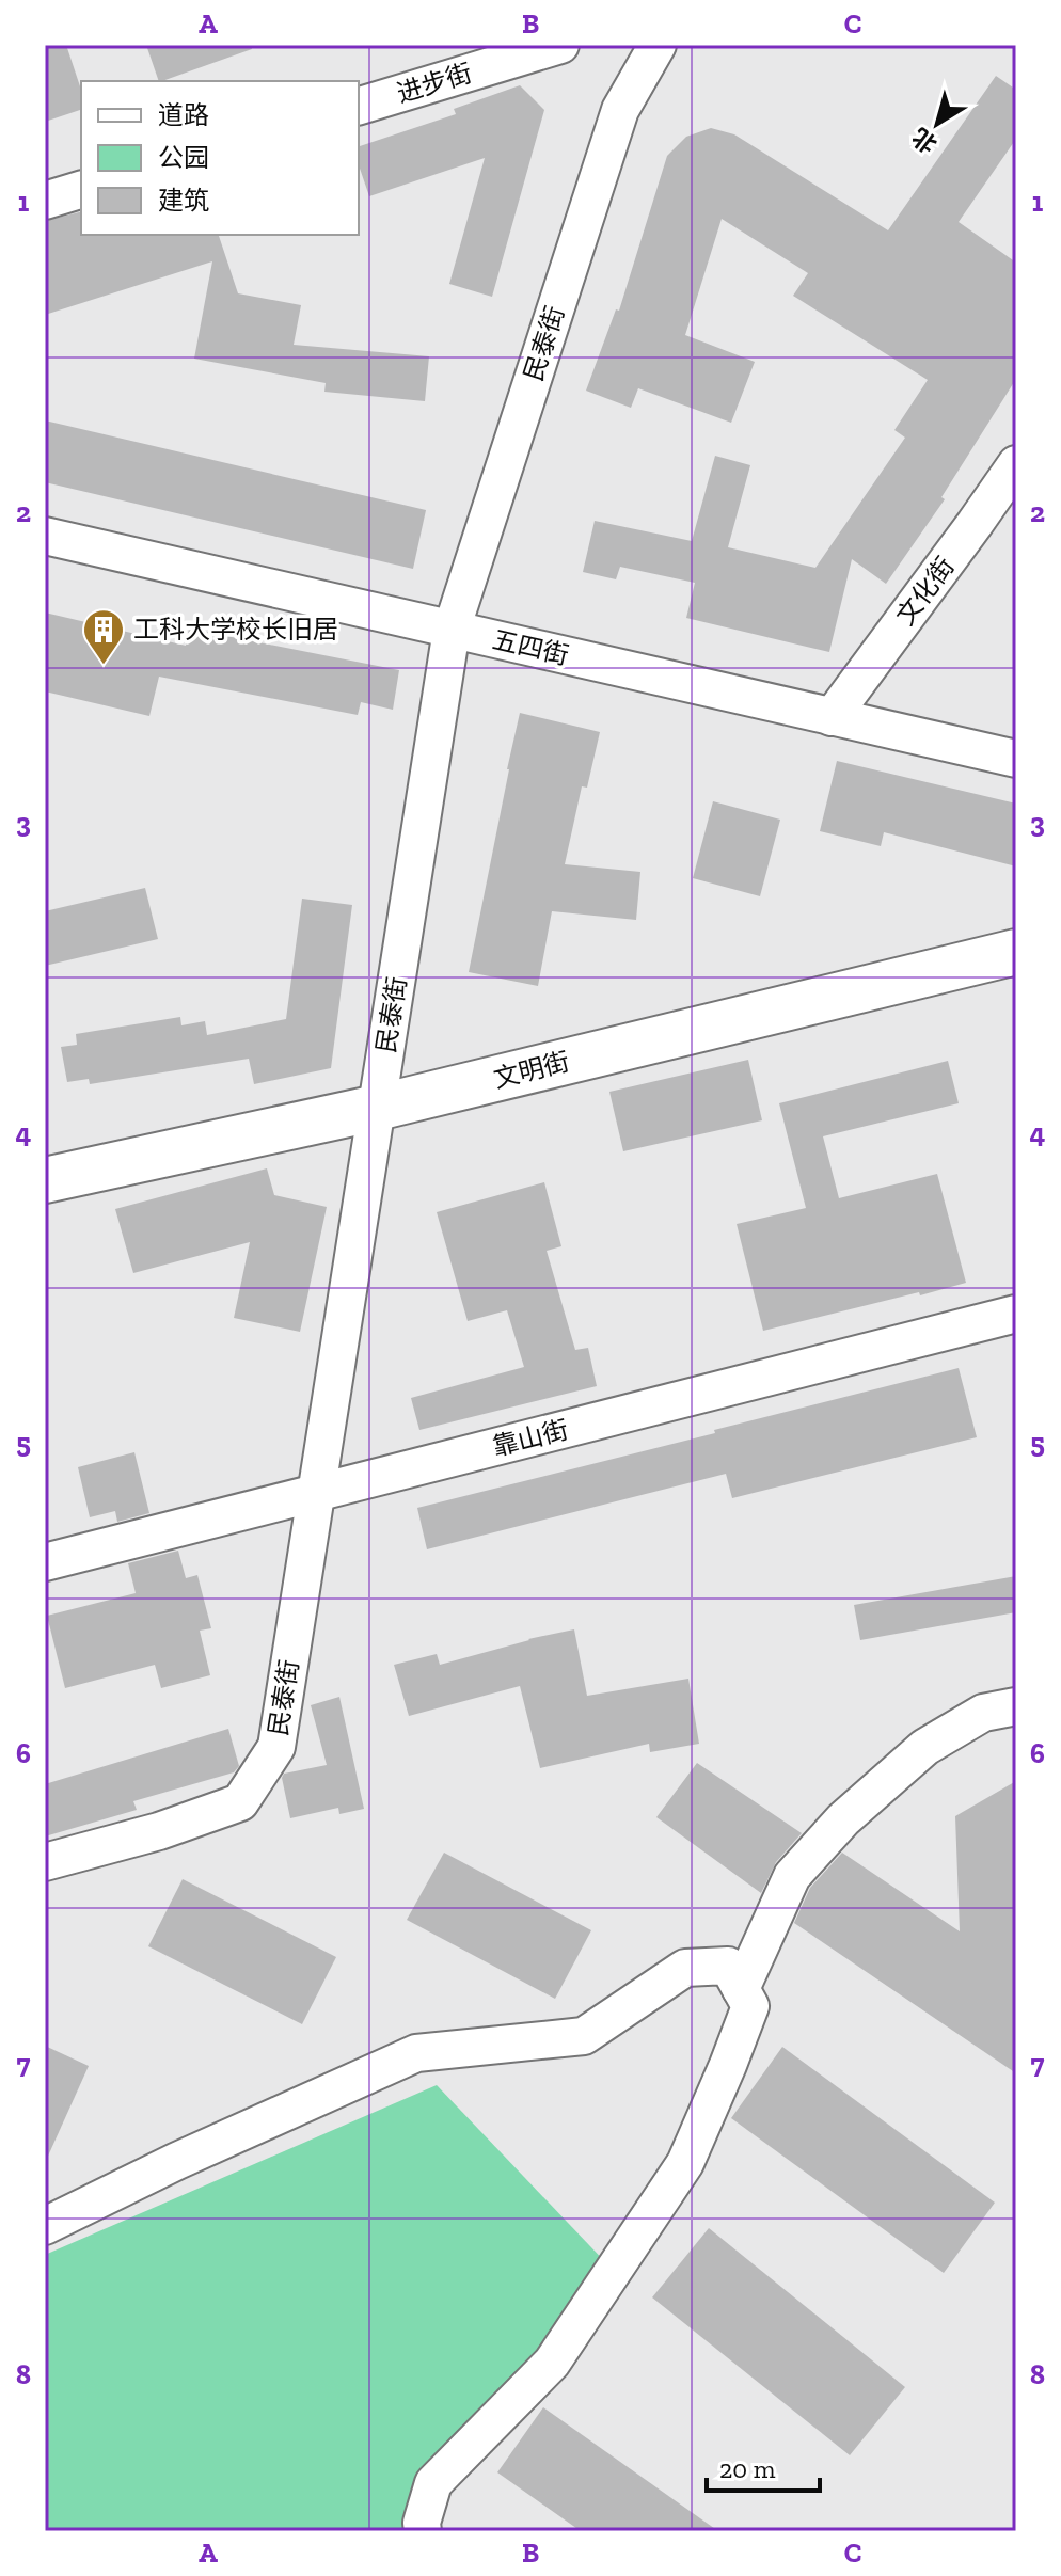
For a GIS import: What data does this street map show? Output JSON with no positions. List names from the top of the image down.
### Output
{
  "streets": {
    "street": [
      "进步街",
      "民泰街",
      "文化街",
      "五四街",
      "文明街",
      "靠山街"
    ]
  },
  "crossings": [
    ["民泰街", "五四街"],
    ["民泰街", "文明街"],
    ["民泰街", "靠山街"],
    ["文化街", "五四街"]
  ],
  "places": {
    "building": ["工科大学校长旧居"]
  },
  "legend": ["道路", "公园", "建筑"],
  "scale_bar": "20 m",
  "north": "bottom left",
  "grid": {
    "columns": ["A", "B", "C"],
    "rows": [
      "1",
      "2",
      "3",
      "4",
      "5",
      "6",
      "7",
      "8"
    ]
  }
}
